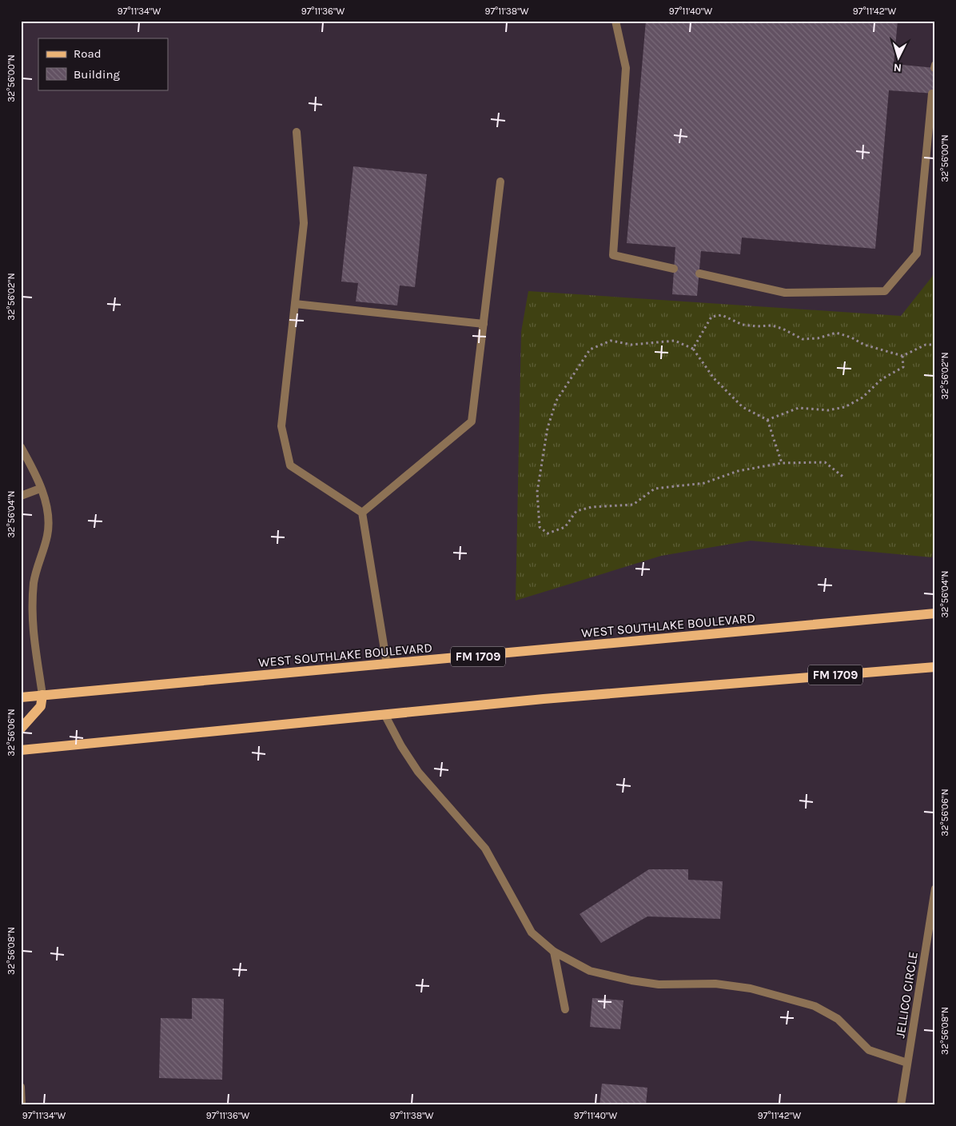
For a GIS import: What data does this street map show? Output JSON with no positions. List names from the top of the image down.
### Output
{
  "streets": {
    "main road": ["WEST SOUTHLAKE BOULEVARD", "FM 1709"],
    "street": ["JELLICO CIRCLE"]
  },
  "legend": ["Road", "Building"],
  "north": "bottom",
  "coordinates": [
    "97°11'34\"W",
    "97°11'36\"W",
    "97°11'38\"W",
    "97°11'40\"W",
    "97°11'42\"W",
    "32°56'00\"N",
    "32°56'02\"N",
    "32°56'04\"N",
    "32°56'06\"N",
    "32°56'08\"N"
  ]
}
